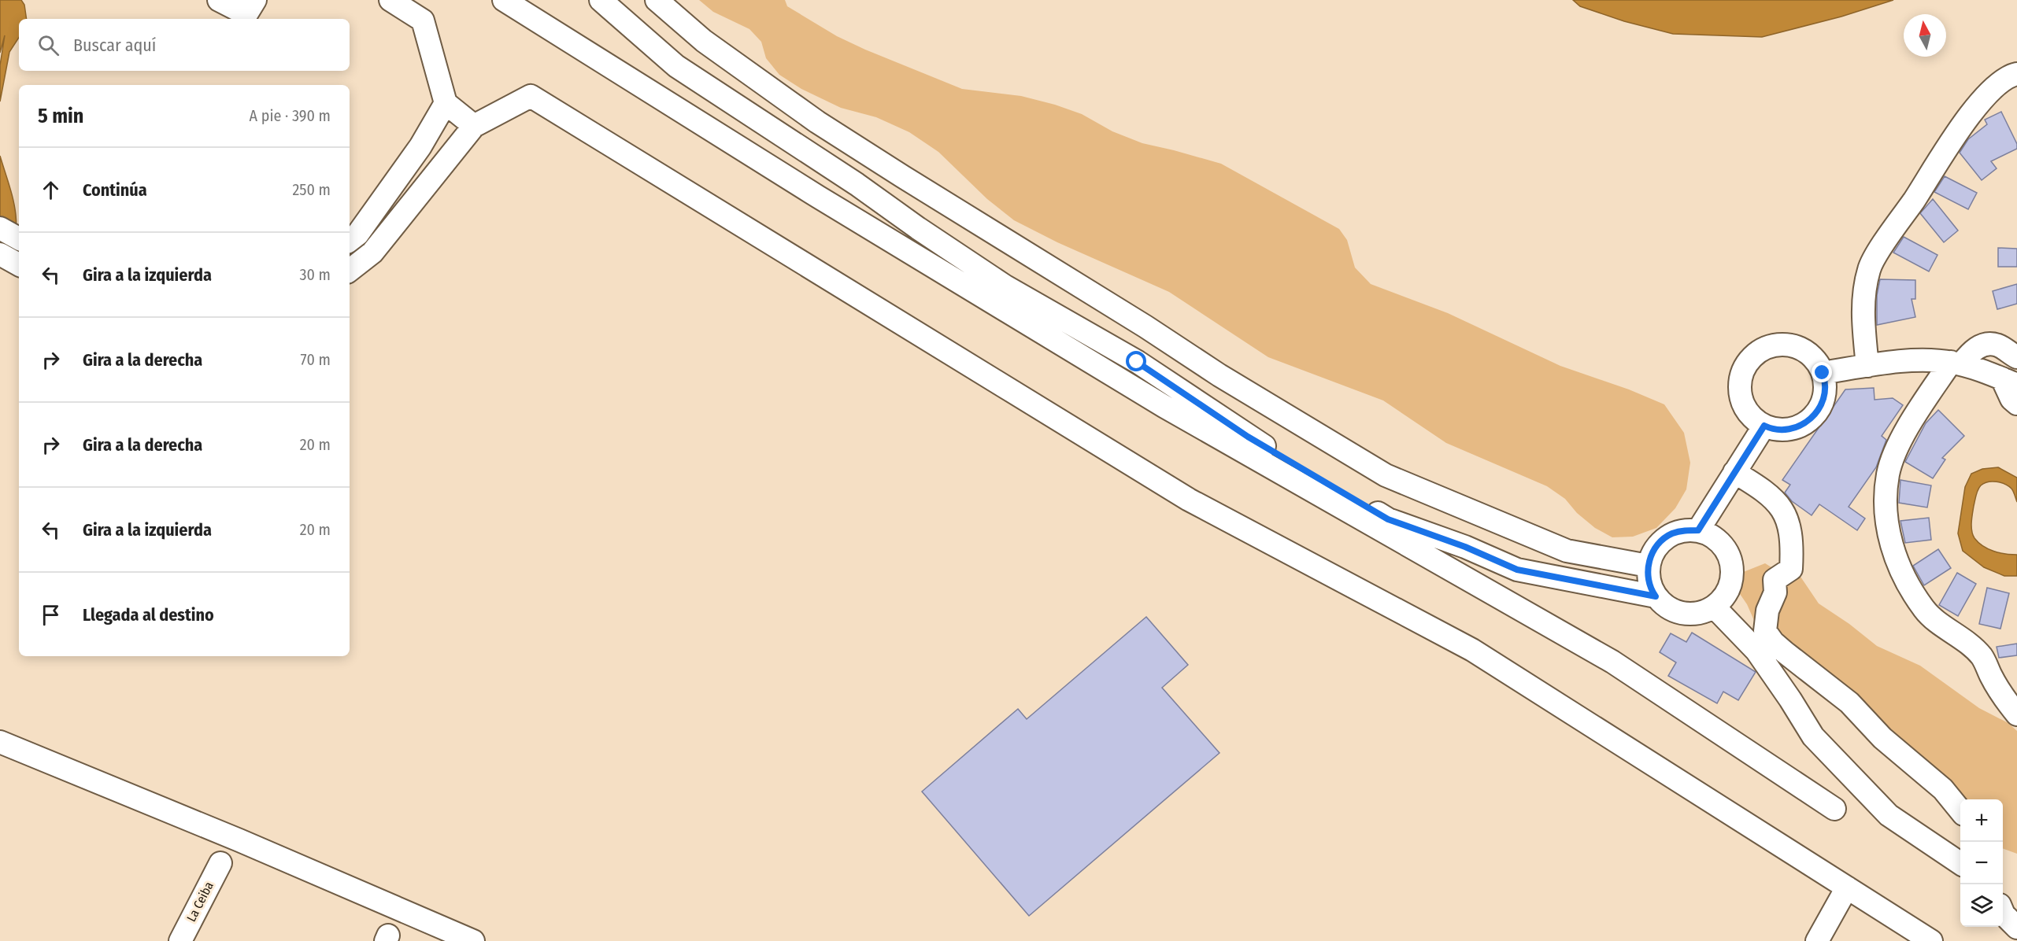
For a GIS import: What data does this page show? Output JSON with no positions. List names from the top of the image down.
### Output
{
  "streets": {
    "street": ["La Ceiba"]
  },
  "north": "top",
  "page": {
    "search": "Buscar aquí",
    "heading": ["5 min", "A pie · 390 m"],
    "list": [
      ["Continúa", "250 m"],
      ["Gira a la izquierda", "30 m"],
      ["Gira a la derecha", "70 m"],
      ["Gira a la derecha", "20 m"],
      ["Gira a la izquierda", "20 m"],
      "Llegada al destino"
    ],
    "map_buttons": ["+", "−"]
  }
}
